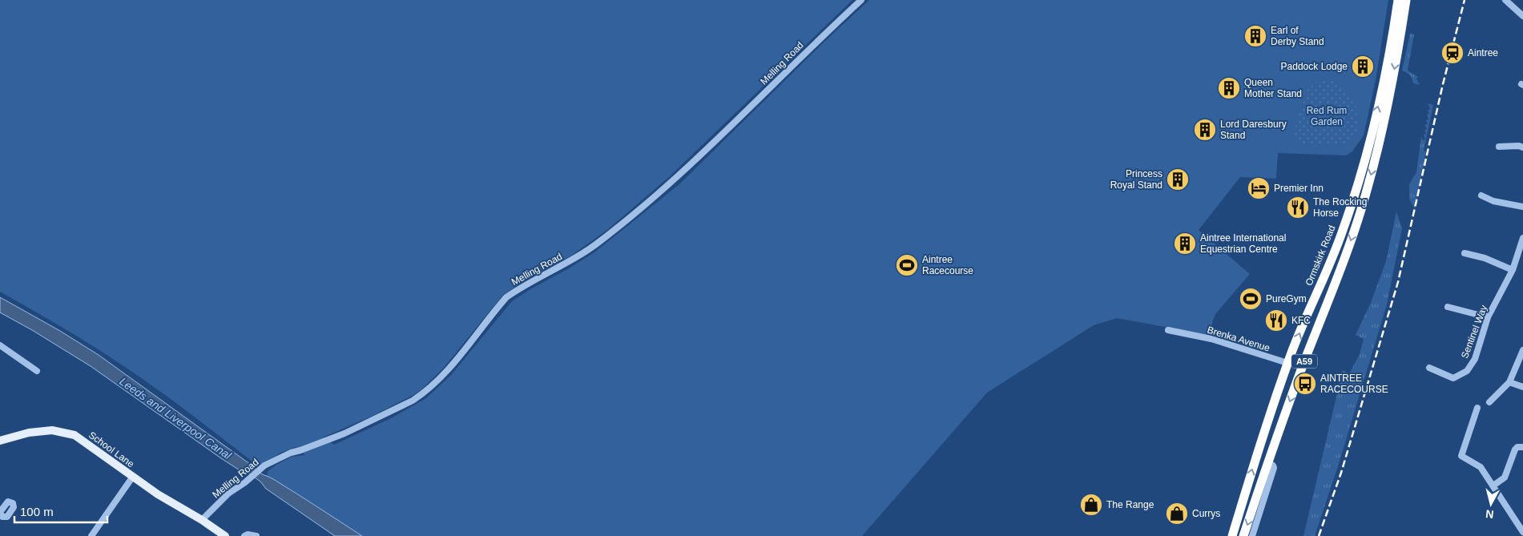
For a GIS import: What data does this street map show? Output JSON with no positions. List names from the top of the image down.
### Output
{
  "streets": {
    "highway": ["Ormskirk Road", "A59"],
    "main road": ["School Lane"],
    "street": ["Melling Road", "Sentinel Way", "Brenka Avenue"]
  },
  "crossings": [
    ["Melling Road", "School Lane"],
    ["Ormskirk Road", "Brenka Avenue"],
    ["Brenka Avenue", "A59"]
  ],
  "water": ["Leeds and Liverpool Canal"],
  "parks": ["Red Rum Garden"],
  "places": {
    "building": [
      "Earl of Derby Stand",
      "Paddock Lodge",
      "Queen Mother Stand",
      "Lord Daresbury Stand",
      "Princess Royal Stand",
      "Aintree International Equestrian Centre"
    ],
    "station": ["Aintree"],
    "hotel": ["Premier Inn"],
    "restaurant": ["The Rocking Horse", "KFC"],
    "sports": ["Aintree Racecourse", "PureGym"],
    "bus stop": ["AINTREE RACECOURSE"],
    "shop": ["The Range", "Currys"]
  },
  "scale_bar": "100 m",
  "north": "bottom"
}
